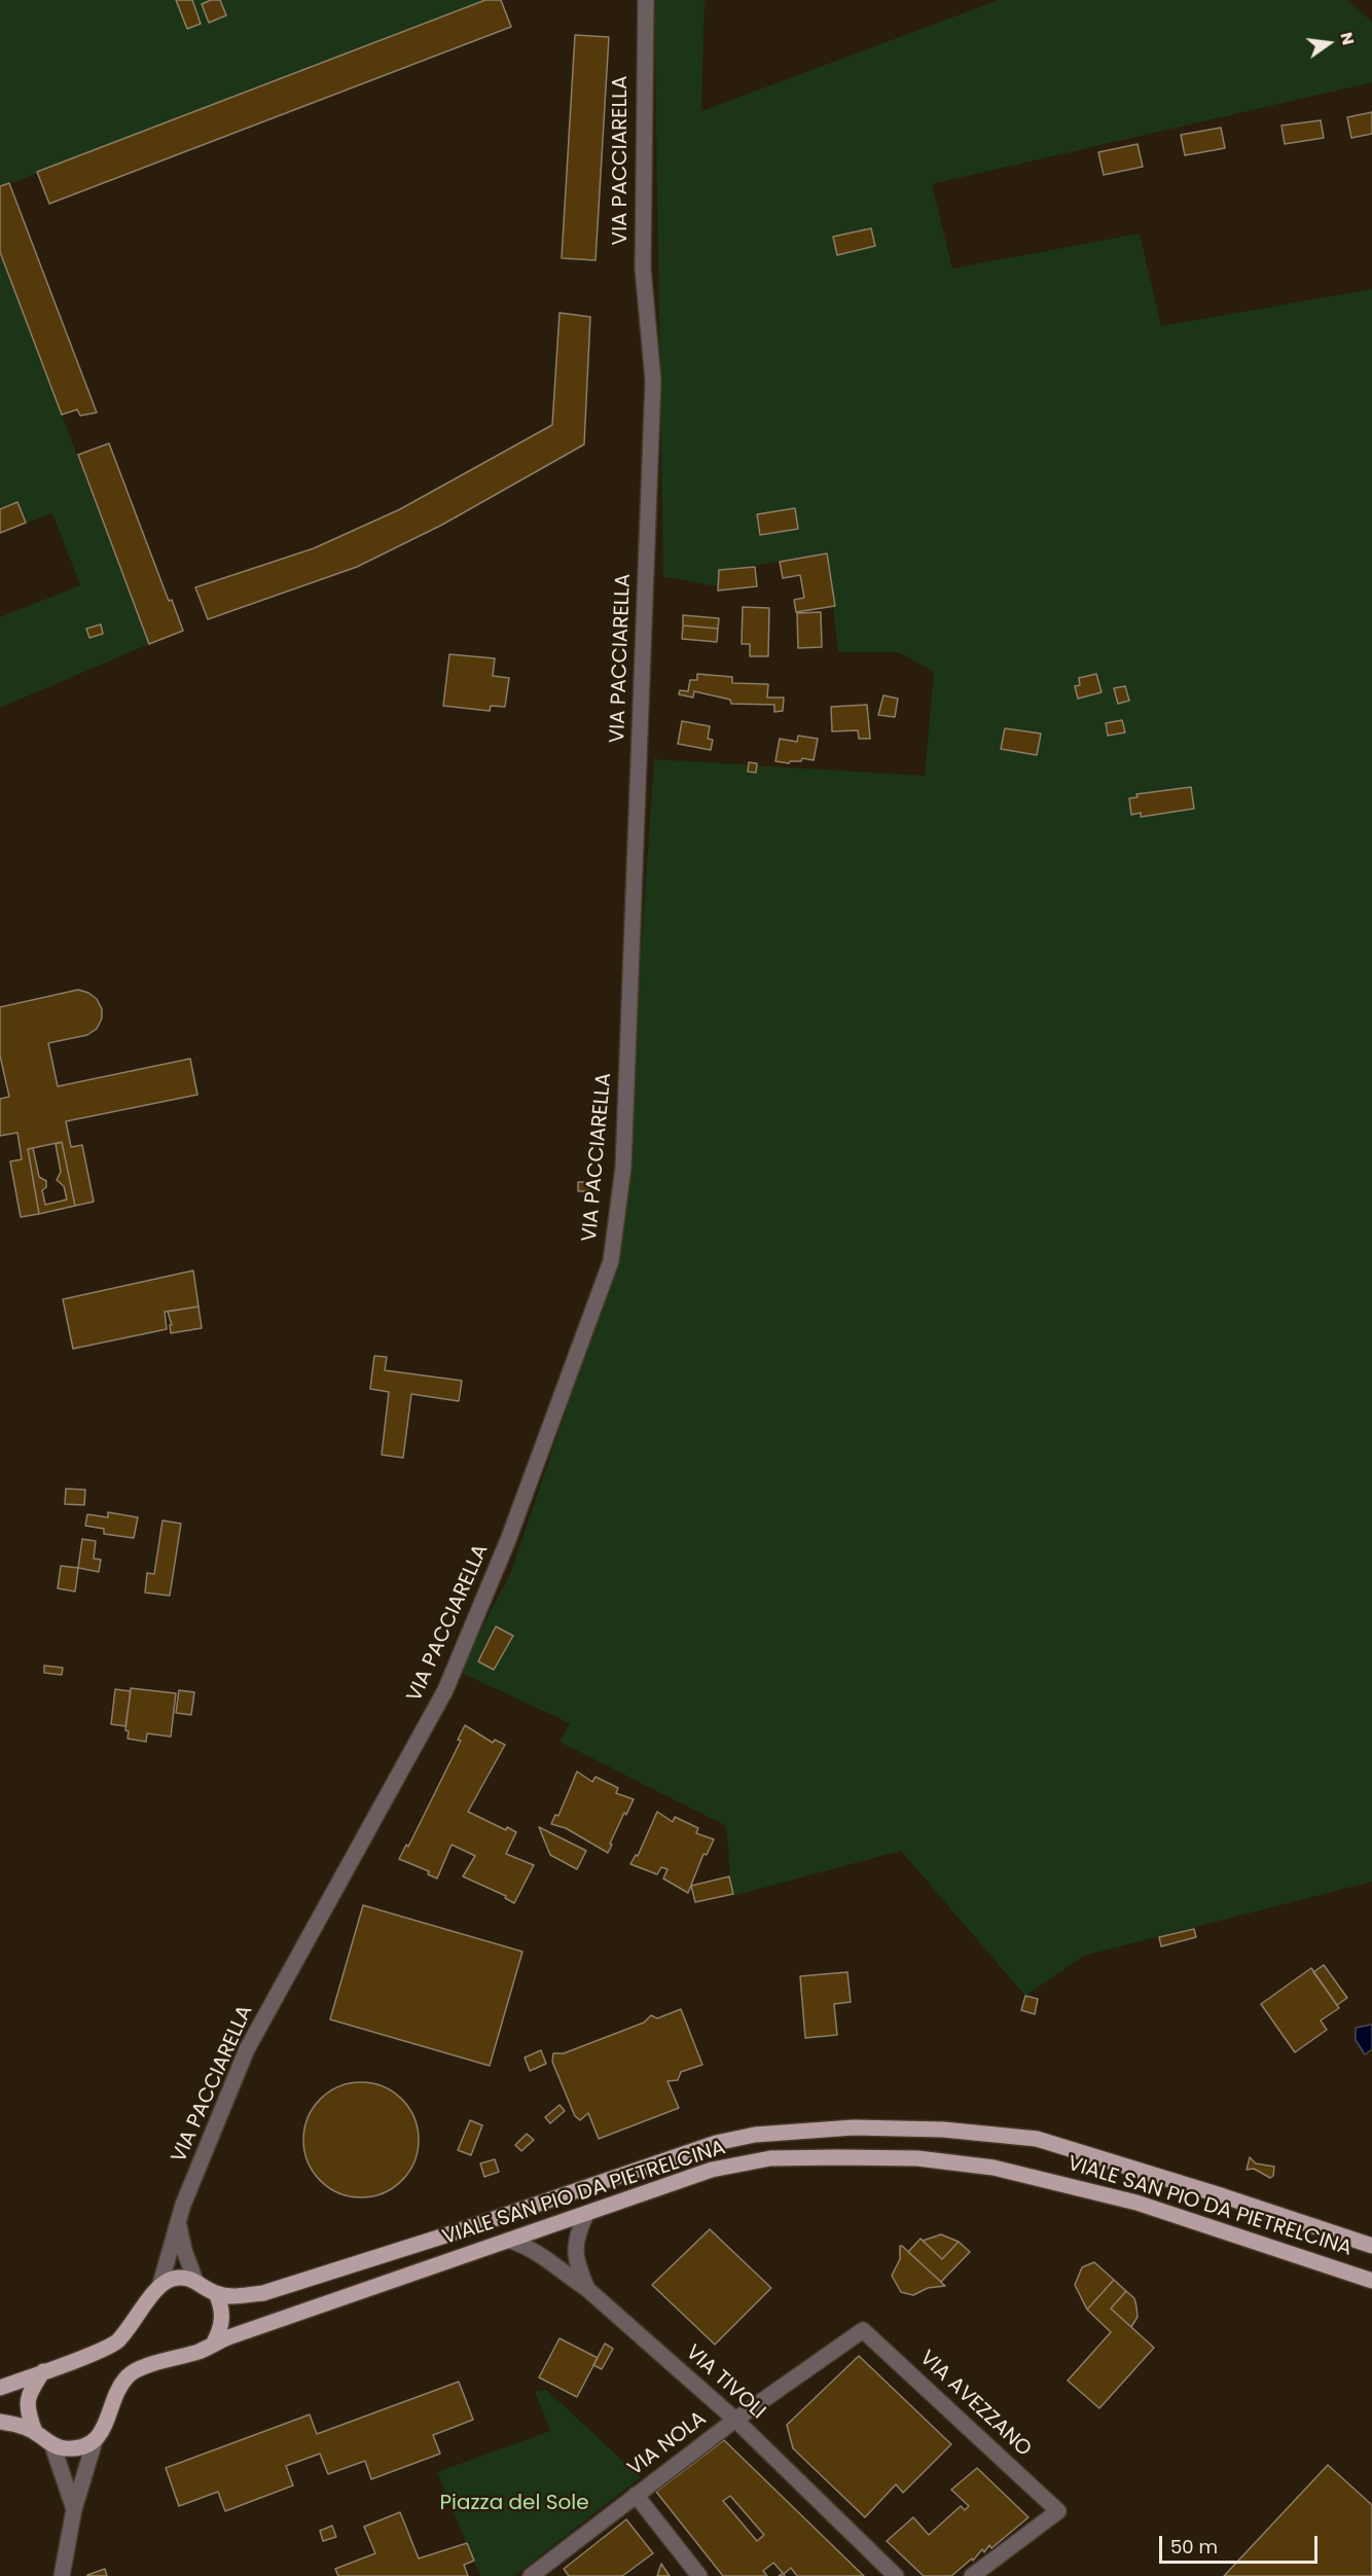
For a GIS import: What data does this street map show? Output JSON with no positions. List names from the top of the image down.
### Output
{
  "streets": {
    "main road": ["VIALE SAN PIO DA PIETRELCINA"],
    "street": [
      "VIA PACCIARELLA",
      "VIA TIVOLI",
      "VIA AVEZZANO",
      "VIA NOLA"
    ]
  },
  "crossings": [
    ["VIALE SAN PIO DA PIETRELCINA", "VIA TIVOLI"],
    ["VIA TIVOLI", "VIA NOLA"],
    ["VIA AVEZZANO", "VIA NOLA"]
  ],
  "parks": ["Piazza del Sole"],
  "scale_bar": "50 m",
  "north": "right"
}
